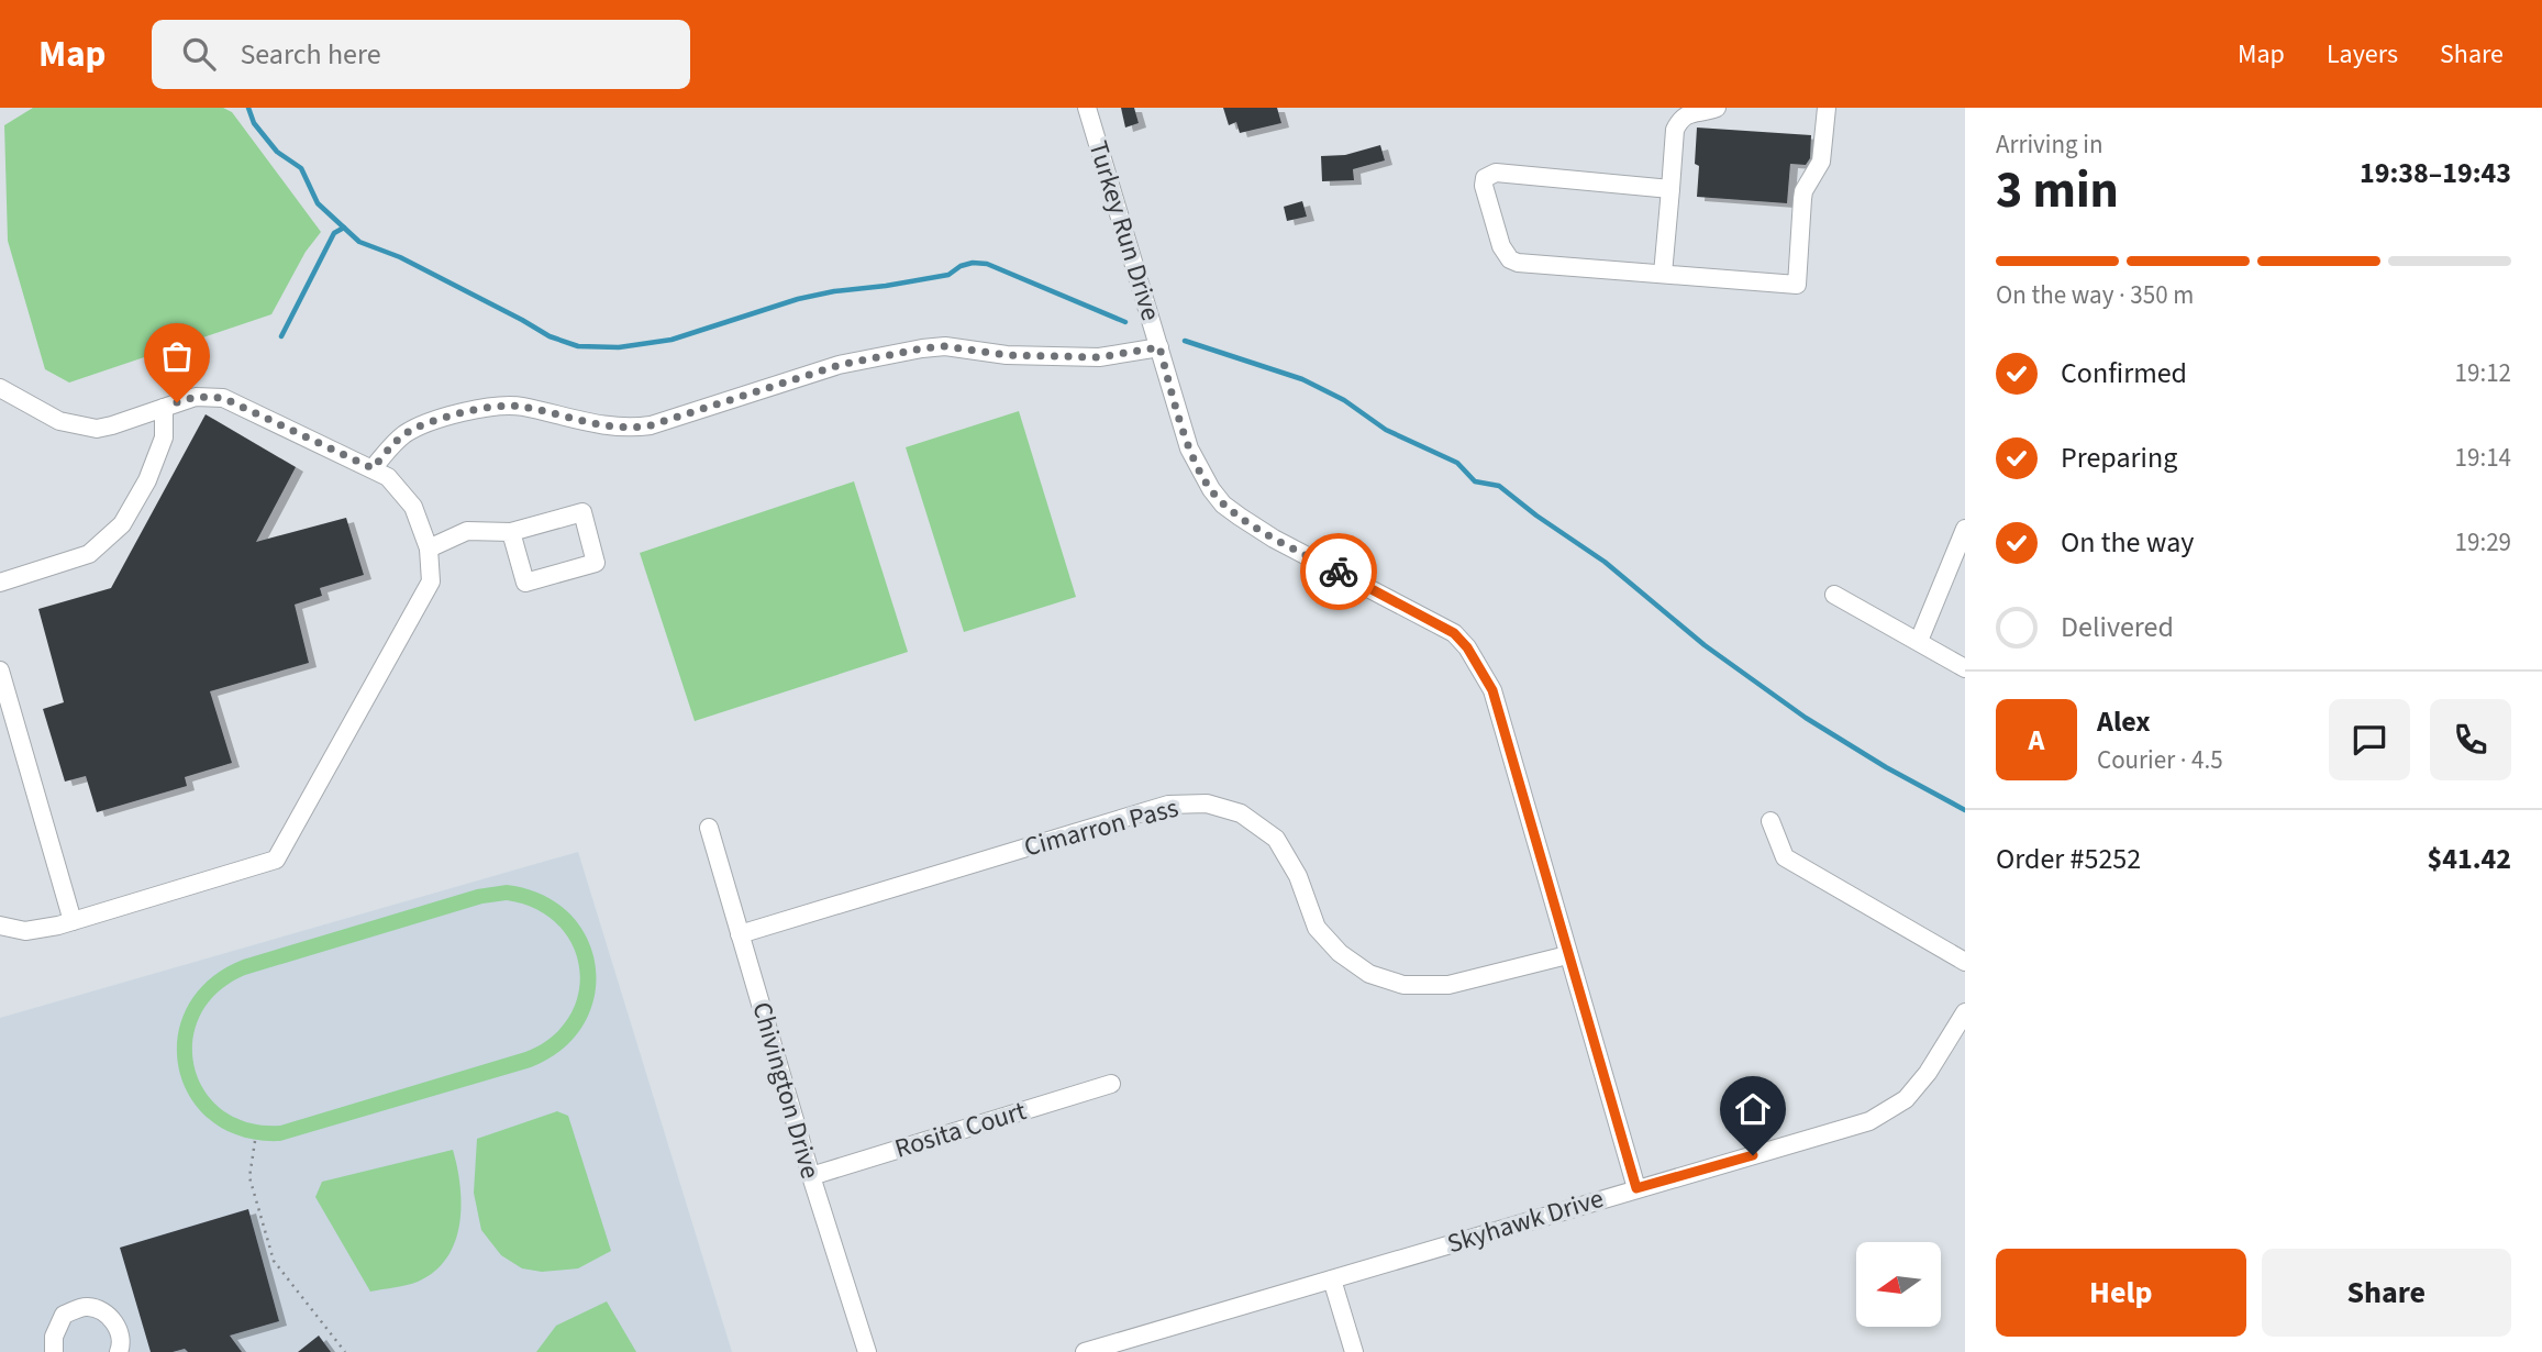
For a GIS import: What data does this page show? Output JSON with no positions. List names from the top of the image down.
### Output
{
  "streets": {
    "street": [
      "Turkey Run Drive",
      "Cimarron Pass",
      "Chivington Drive",
      "Rosita Court",
      "Skyhawk Drive"
    ]
  },
  "crossings": [
    ["Turkey Run Drive", "Cimarron Pass"],
    ["Turkey Run Drive", "Skyhawk Drive"],
    ["Cimarron Pass", "Chivington Drive"],
    ["Chivington Drive", "Rosita Court"]
  ],
  "north": "left",
  "page": {
    "header": "Map",
    "search": "Search here",
    "nav": ["Map", "Layers", "Share"],
    "heading": ["3 min", "Arriving in", "19:38–19:43"],
    "panel": [
      "Alex",
      "Courier · 4.5",
      "Order #5252",
      "$41.42"
    ],
    "bar": "On the way · 350 m",
    "list": [
      ["Confirmed", "19:12"],
      ["Preparing", "19:14"],
      ["On the way", "19:29"],
      "Delivered"
    ],
    "round": "A",
    "buttons": ["Help", "Share"]
  }
}
